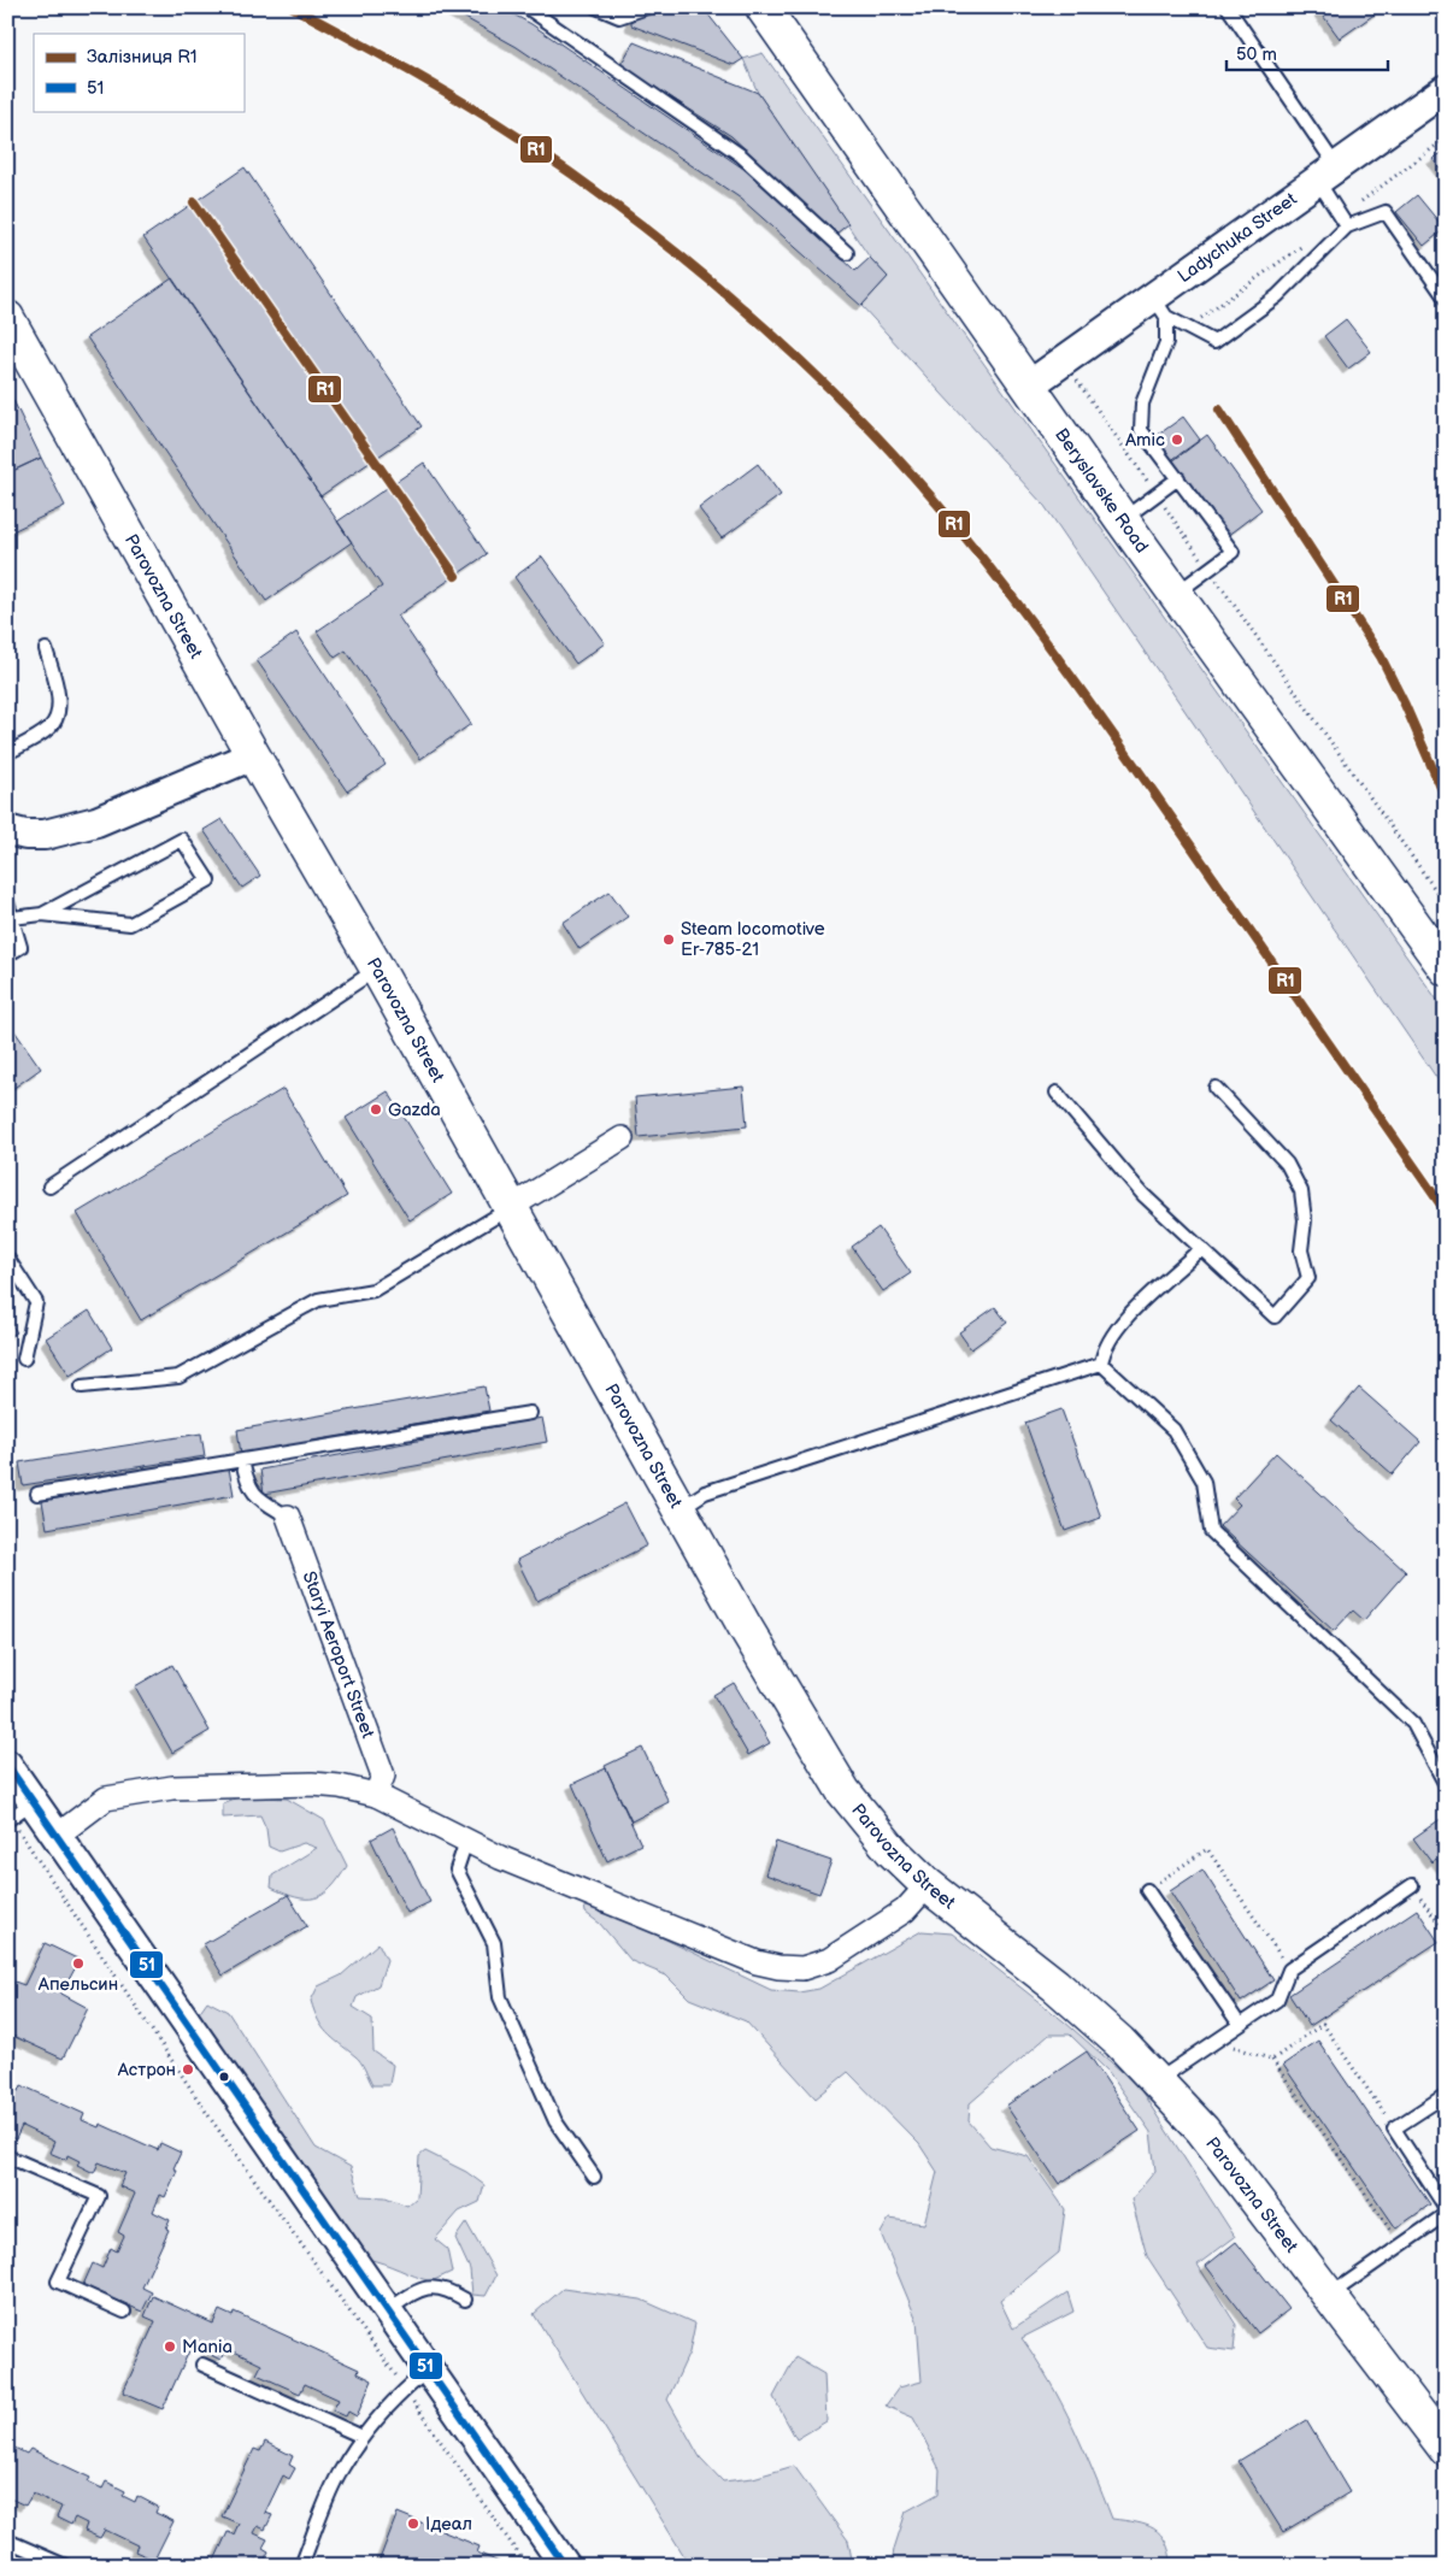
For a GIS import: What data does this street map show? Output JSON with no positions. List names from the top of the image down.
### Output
{
  "streets": {
    "main road": ["Beryslavske Road", "Parovozna Street"],
    "street": ["Ladychuka Street", "Staryi Aeroport Street"]
  },
  "crossings": [
    ["Ladychuka Street", "Beryslavske Road"]
  ],
  "places": [
    "Amic",
    "Steam locomotive Er-785-21",
    "Gazda",
    "Апельсин",
    "Астрон",
    "Mania",
    "Ідеал"
  ],
  "lines": ["rail line R1", "transit line 51"],
  "legend": ["Залізниця R1", "51"],
  "scale_bar": "50 m"
}
